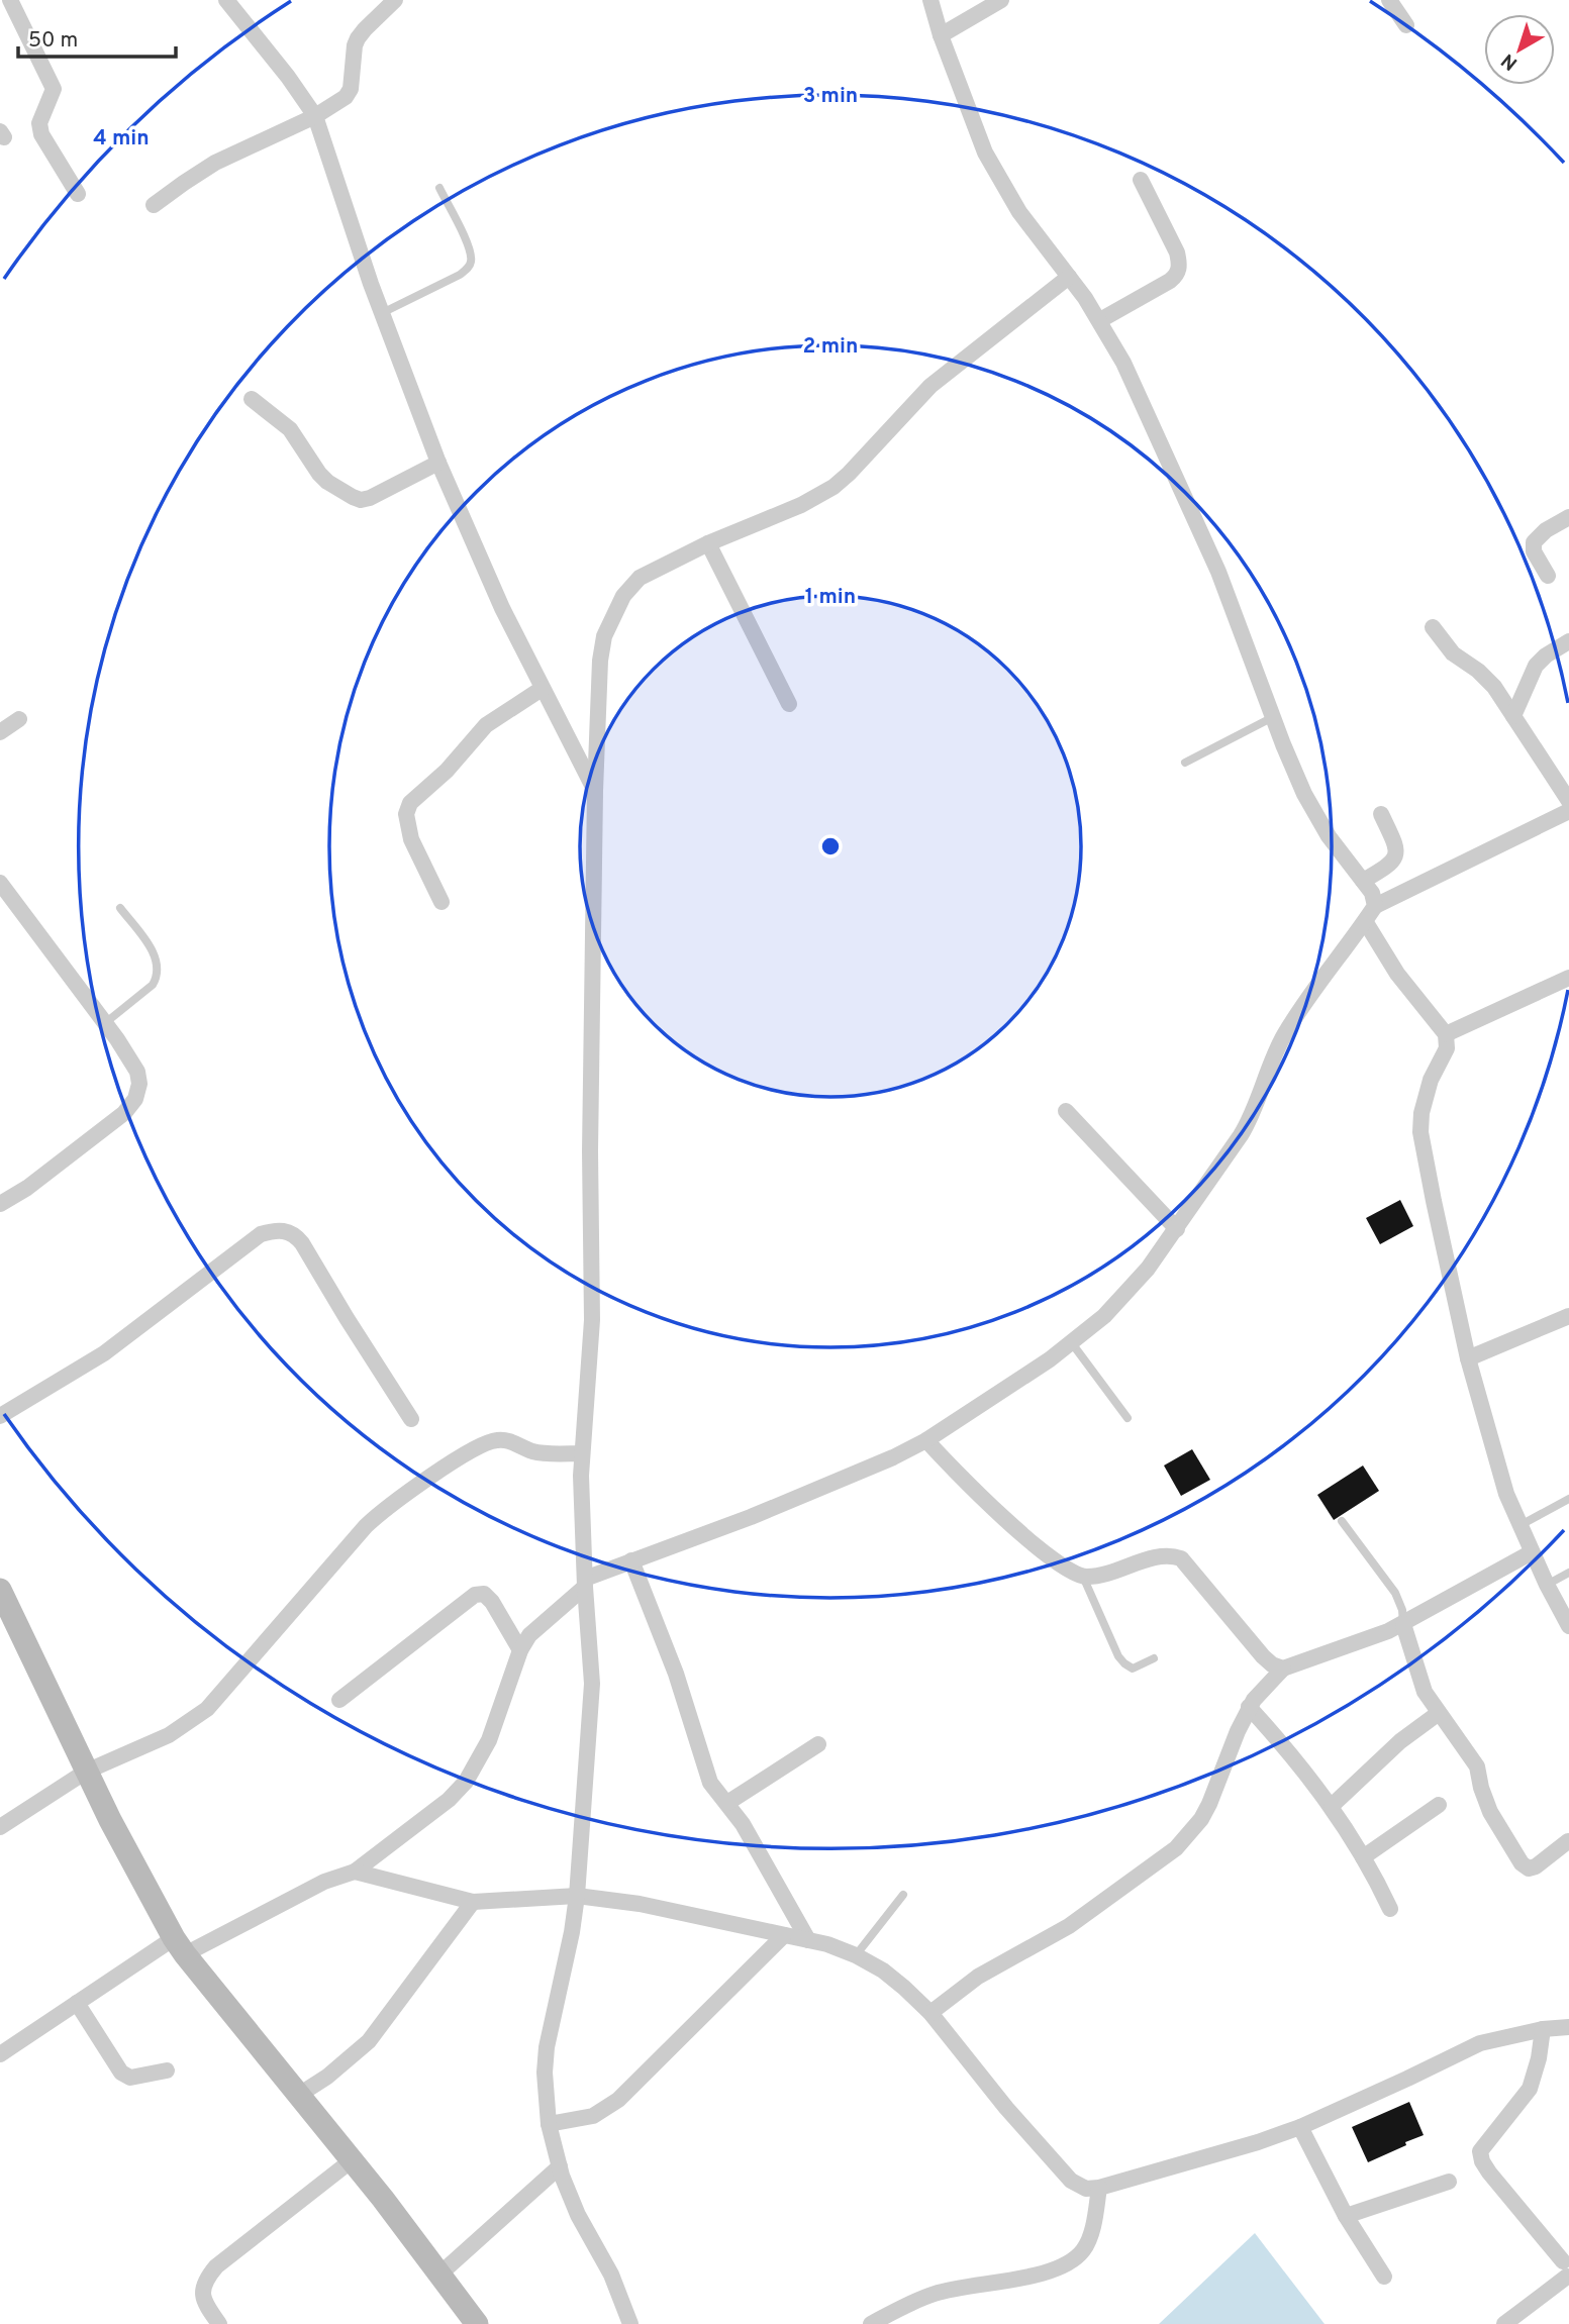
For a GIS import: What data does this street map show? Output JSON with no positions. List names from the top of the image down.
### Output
{
  "scale_bar": "50 m",
  "north": "bottom left",
  "rings": [
    "3 min",
    "4 min",
    "2 min",
    "1 min"
  ]
}
